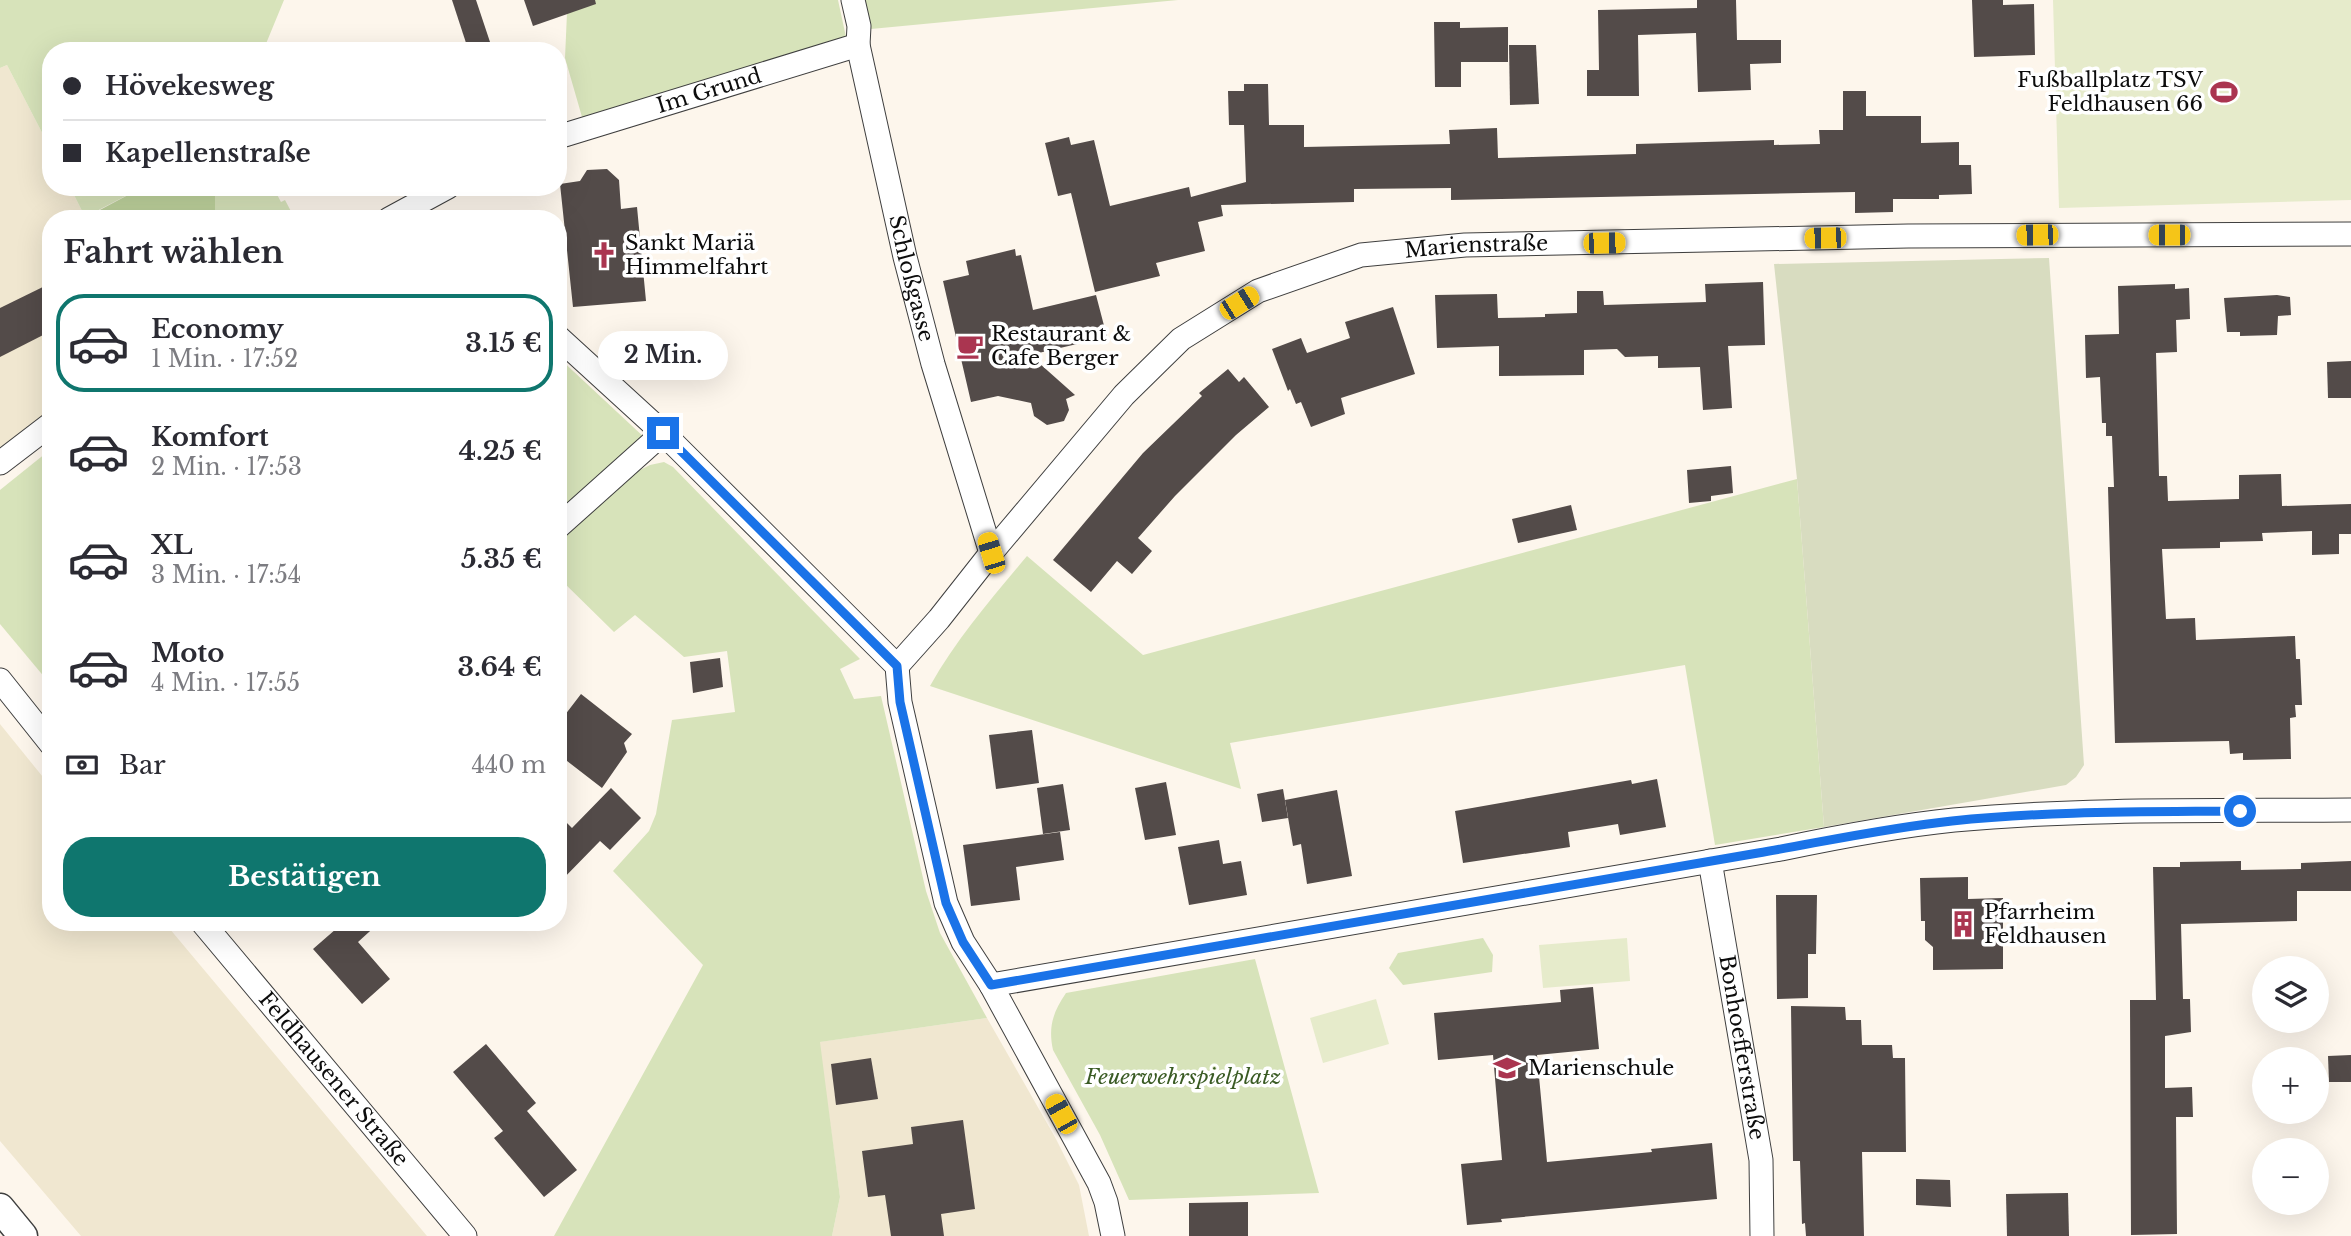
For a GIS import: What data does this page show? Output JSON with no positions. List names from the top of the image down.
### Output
{
  "streets": {
    "street": [
      "Im Grund",
      "Marienstraße",
      "Schloßgasse",
      "Bonhoefferstraße",
      "Feldhausener Straße"
    ]
  },
  "crossings": [
    ["Im Grund", "Schloßgasse"],
    ["Marienstraße", "Schloßgasse"]
  ],
  "parks": ["Feuerwehrspielplatz"],
  "places": {
    "sports": ["Fußballplatz TSV Feldhausen 66"],
    "church": ["Sankt Mariä Himmelfahrt"],
    "cafe": ["Restaurant & Cafe Berger"],
    "building": ["Pfarrheim Feldhausen"],
    "school or university": ["Marienschule"]
  },
  "page": {
    "banner": ["Hövekesweg", "Kapellenstraße"],
    "heading": "Fahrt wählen",
    "list": [
      {
        "name": "Economy",
        "note": "1 Min. · 17:52",
        "value": "3.15 €"
      },
      {
        "name": "Komfort",
        "note": "2 Min. · 17:53",
        "value": "4.25 €"
      },
      {
        "name": "XL",
        "note": "3 Min. · 17:54",
        "value": "5.35 €"
      },
      {
        "name": "Moto",
        "note": "4 Min. · 17:55",
        "value": "3.64 €"
      }
    ],
    "bubble": "2 Min.",
    "pay": ["Bar", "440 m"],
    "buttons": "Bestätigen",
    "map_buttons": ["+", "−"]
  }
}
